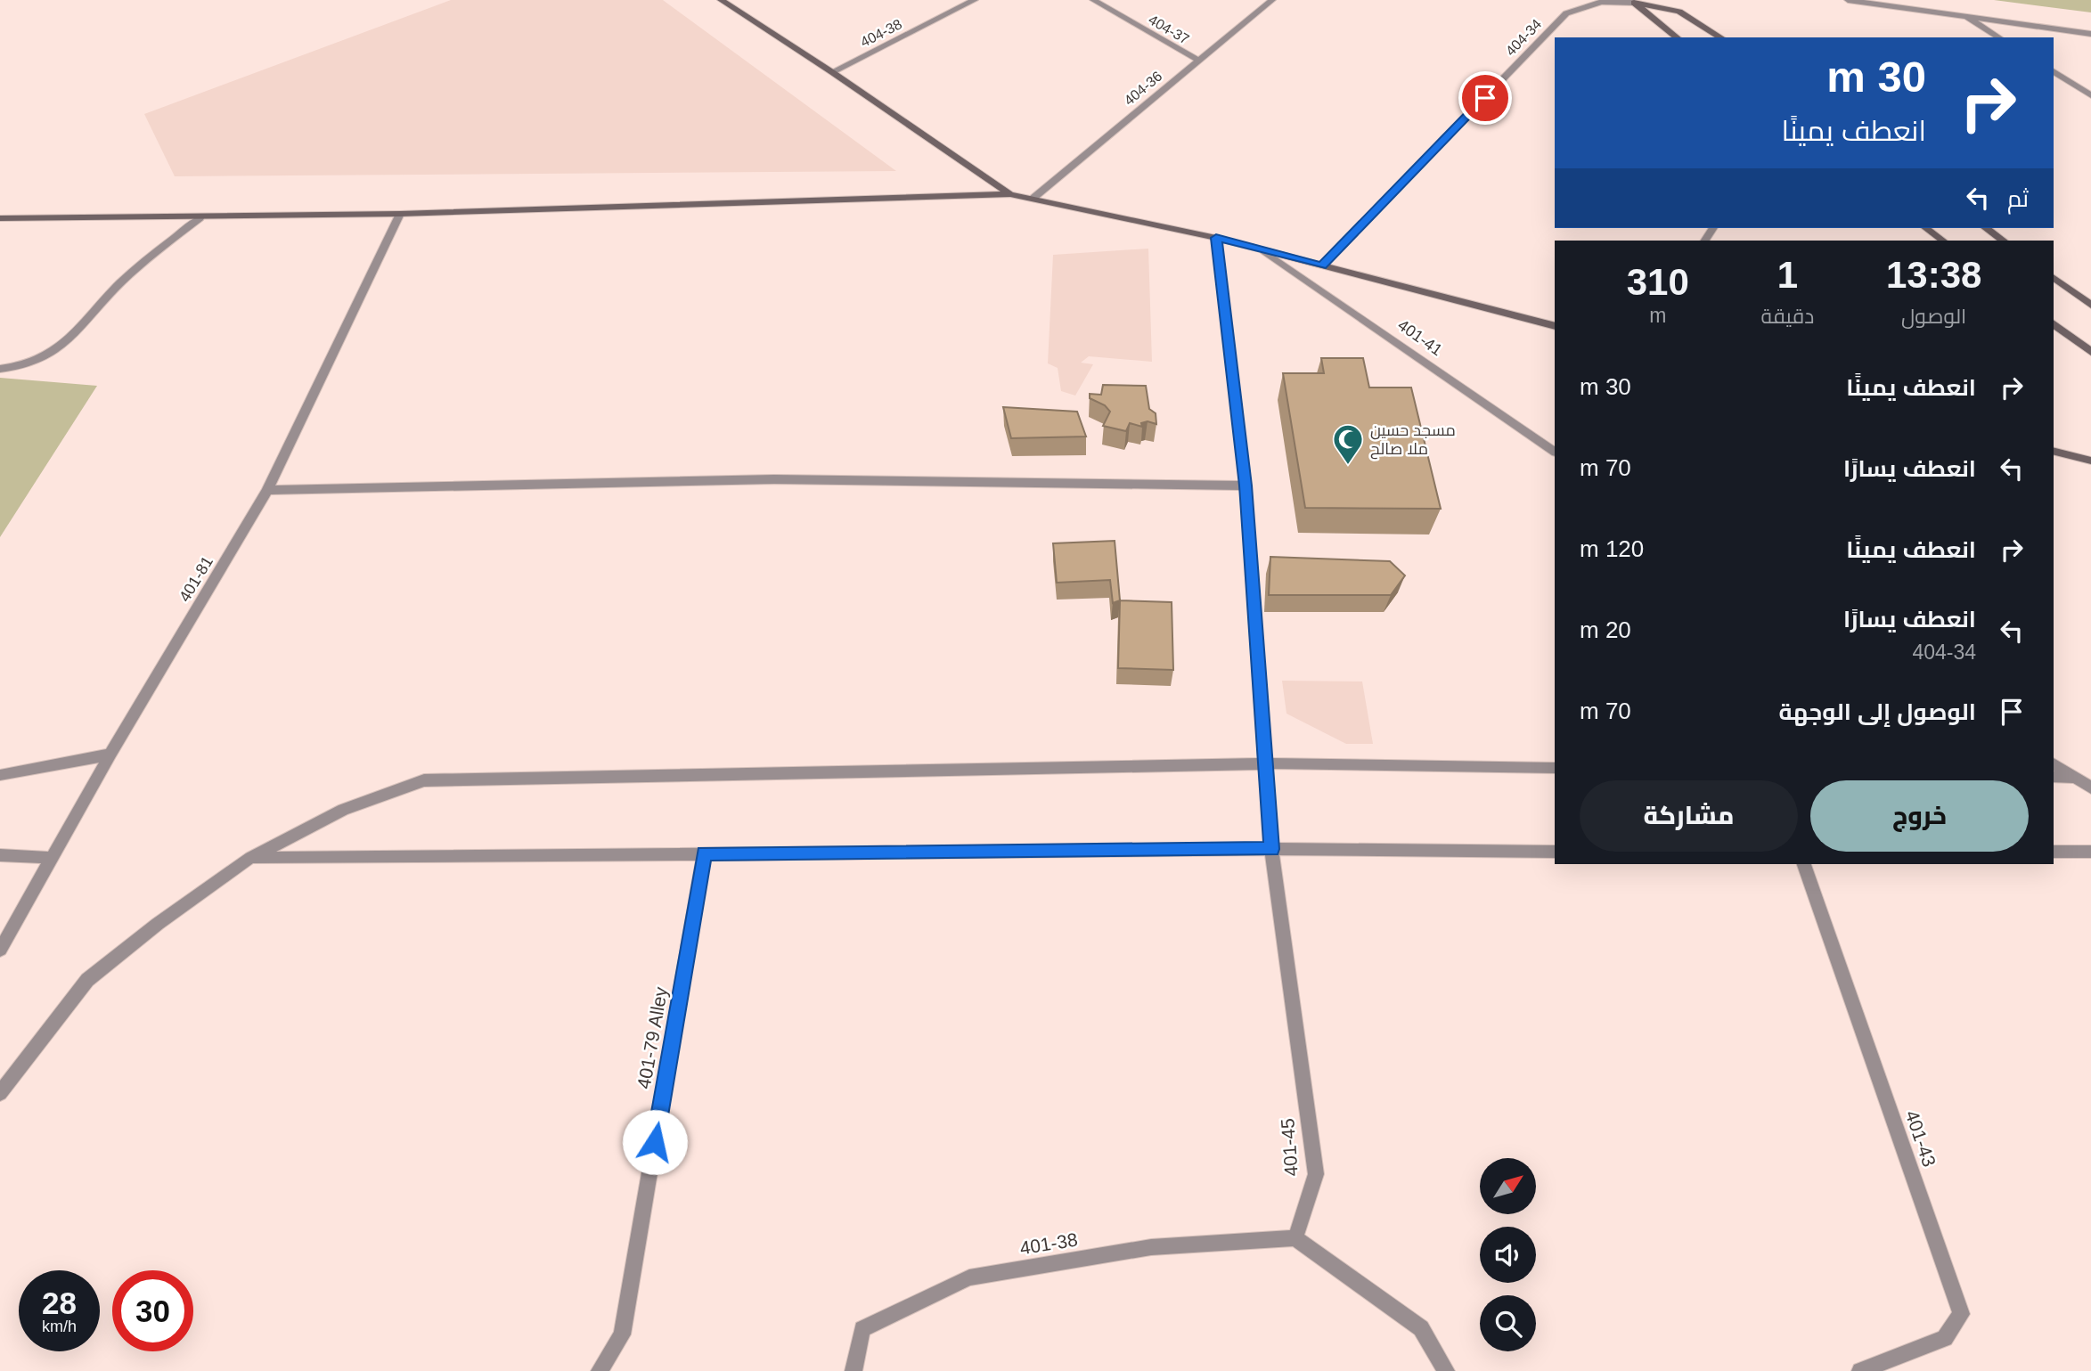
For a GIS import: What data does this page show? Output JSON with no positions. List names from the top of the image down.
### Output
{
  "streets": {
    "street": [
      "404-37",
      "404-38",
      "404-34",
      "404-36",
      "401-41",
      "401-81",
      "401-79 Alley",
      "401-43",
      "401-45",
      "401-38"
    ]
  },
  "crossings": [
    ["404-37", "404-36"],
    ["401-45", "401-38"]
  ],
  "places": {
    "mosque": ["مسجد حسین ملا صالح"]
  },
  "north": "top right",
  "page": {
    "turn": ["30 m", "انعطف يمينًا"],
    "then": "ثم",
    "eta": [
      "13:38",
      "الوصول",
      "1",
      "دقيقة",
      "310",
      "m"
    ],
    "list": [
      {
        "name": "انعطف يمينًا",
        "value": "30 m"
      },
      {
        "name": "انعطف يسارًا",
        "value": "70 m"
      },
      {
        "name": "انعطف يمينًا",
        "value": "120 m"
      },
      {
        "name": "انعطف يسارًا",
        "note": "404-34",
        "value": "20 m"
      },
      {
        "name": "الوصول إلى الوجهة",
        "value": "70 m"
      }
    ],
    "buttons": ["خروج", "مشاركة"],
    "speed": "28 km/h",
    "limit": "30"
  }
}
